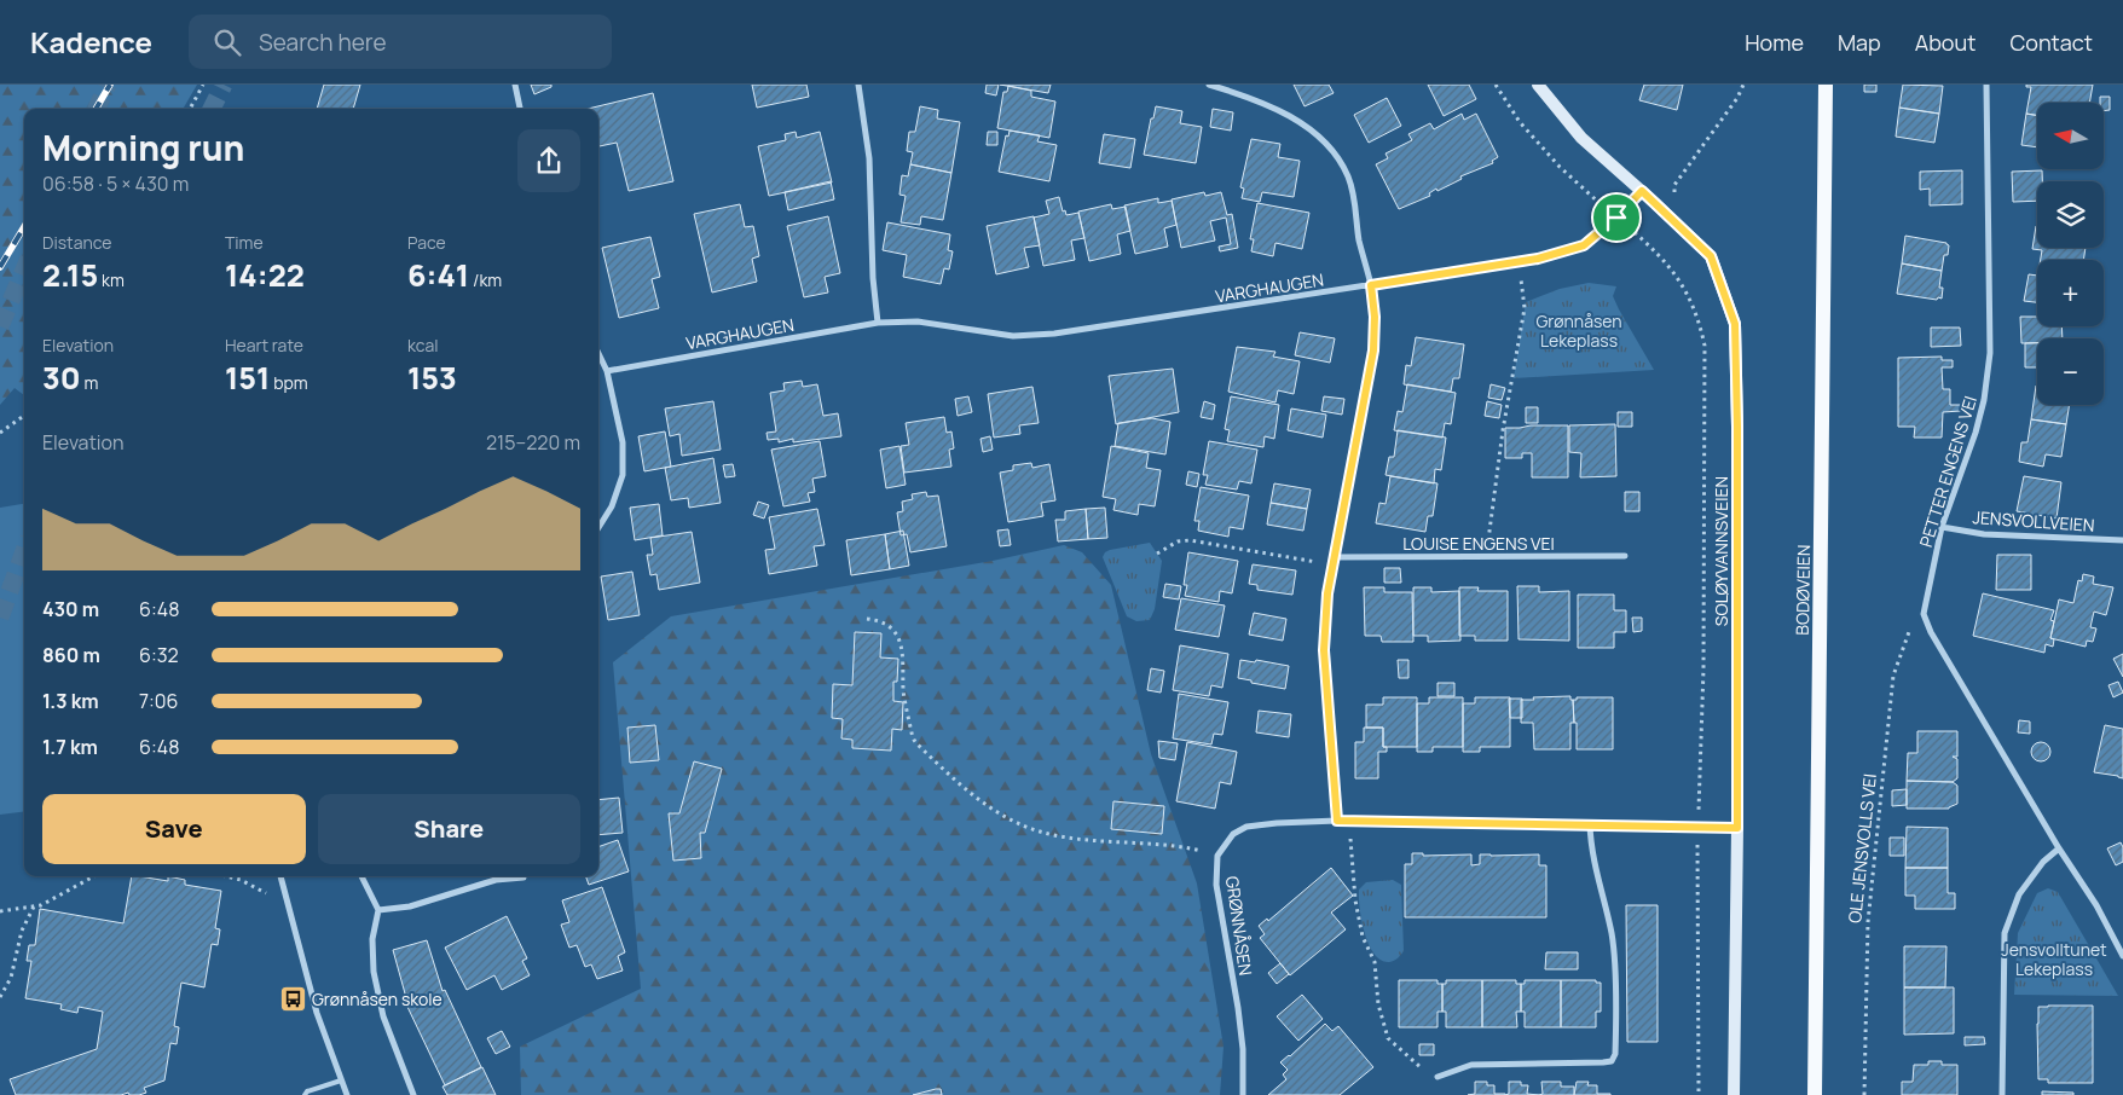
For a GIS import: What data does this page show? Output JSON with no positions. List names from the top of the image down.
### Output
{
  "streets": {
    "main road": ["BODØVEIEN"],
    "street": [
      "VARGHAUGEN",
      "PETTER ENGENS VEI",
      "JENSVOLLVEIEN",
      "LOUISE ENGENS VEI",
      "SOLØYVANNSVEIEN",
      "GRØNNÅSEN"
    ],
    "path": ["OLE JENSVOLLS VEI"]
  },
  "crossings": [
    ["VARGHAUGEN", "SOLØYVANNSVEIEN"],
    ["PETTER ENGENS VEI", "JENSVOLLVEIEN"],
    ["PETTER ENGENS VEI", "OLE JENSVOLLS VEI"],
    ["SOLØYVANNSVEIEN", "GRØNNÅSEN"]
  ],
  "parks": ["Grønnåsen Lekeplass", "Jensvolltunet Lekeplass"],
  "places": {
    "bus stop": ["Grønnåsen skole"]
  },
  "north": "left",
  "page": {
    "header": "Kadence",
    "search": "Search here",
    "nav": [
      "Home",
      "Map",
      "About",
      "Contact"
    ],
    "map_buttons": ["+", "−"],
    "heading": ["Morning run", "06:58 · 5 × 430 m"],
    "stats": [
      ["Distance", "2.15 km"],
      ["Time", "14:22"],
      ["Pace", "6:41 /km"],
      ["Elevation", "30 m"],
      ["Heart rate", "151 bpm"],
      ["kcal", "153"]
    ],
    "chart": ["Elevation", "215–220 m"],
    "list": [
      {
        "name": "430 m",
        "note": "6:48"
      },
      {
        "name": "860 m",
        "note": "6:32"
      },
      {
        "name": "1.3 km",
        "note": "7:06"
      },
      {
        "name": "1.7 km",
        "note": "6:48"
      }
    ],
    "buttons": ["Save", "Share"]
  }
}
